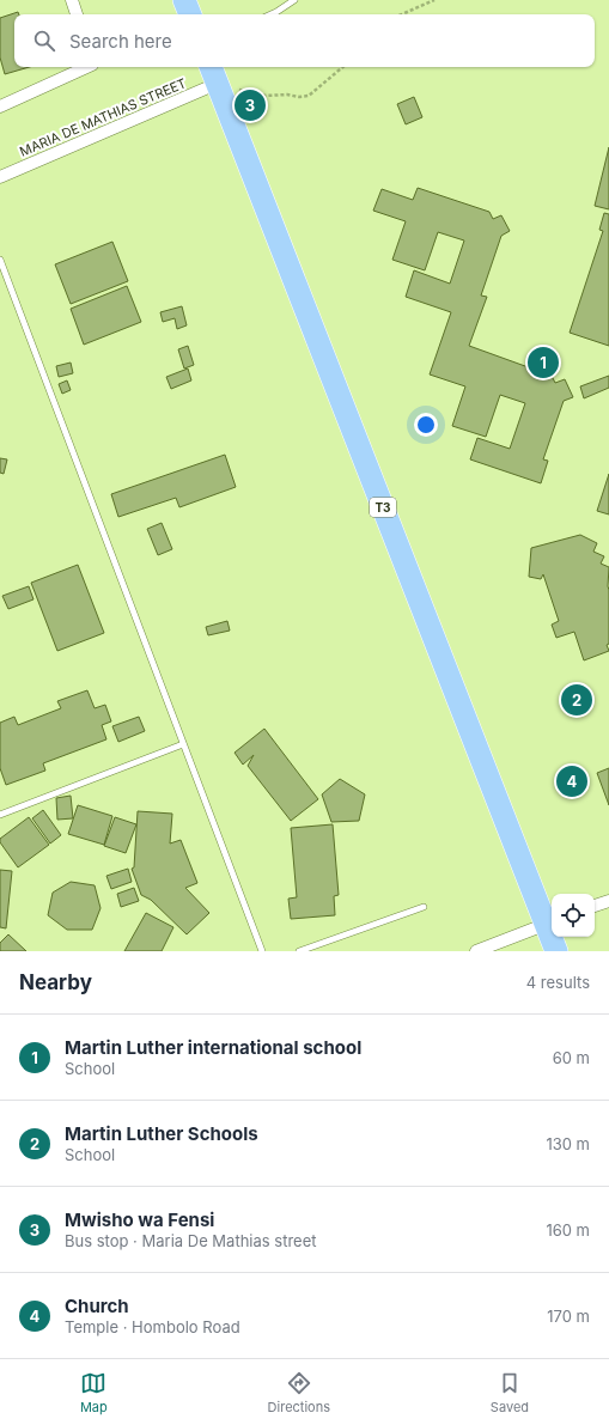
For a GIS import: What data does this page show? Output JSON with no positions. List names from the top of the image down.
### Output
{
  "streets": {
    "highway": ["T3"],
    "street": ["MARIA DE MATHIAS STREET"]
  },
  "crossings": [
    ["MARIA DE MATHIAS STREET", "T3"]
  ],
  "page": {
    "search": "Search here",
    "pins": [
      "3",
      "1",
      "2",
      "4"
    ],
    "heading": ["Nearby", "4 results"],
    "list": [
      {
        "mark": "1",
        "name": "Martin Luther international school",
        "note": "School",
        "value": "60 m"
      },
      {
        "mark": "2",
        "name": "Martin Luther Schools",
        "note": "School",
        "value": "130 m"
      },
      {
        "mark": "3",
        "name": "Mwisho wa Fensi",
        "note": "Bus stop · Maria De Mathias street",
        "value": "160 m"
      },
      {
        "mark": "4",
        "name": "Church",
        "note": "Temple · Hombolo Road",
        "value": "170 m"
      }
    ],
    "nav": ["Map", "Directions", "Saved"]
  }
}
